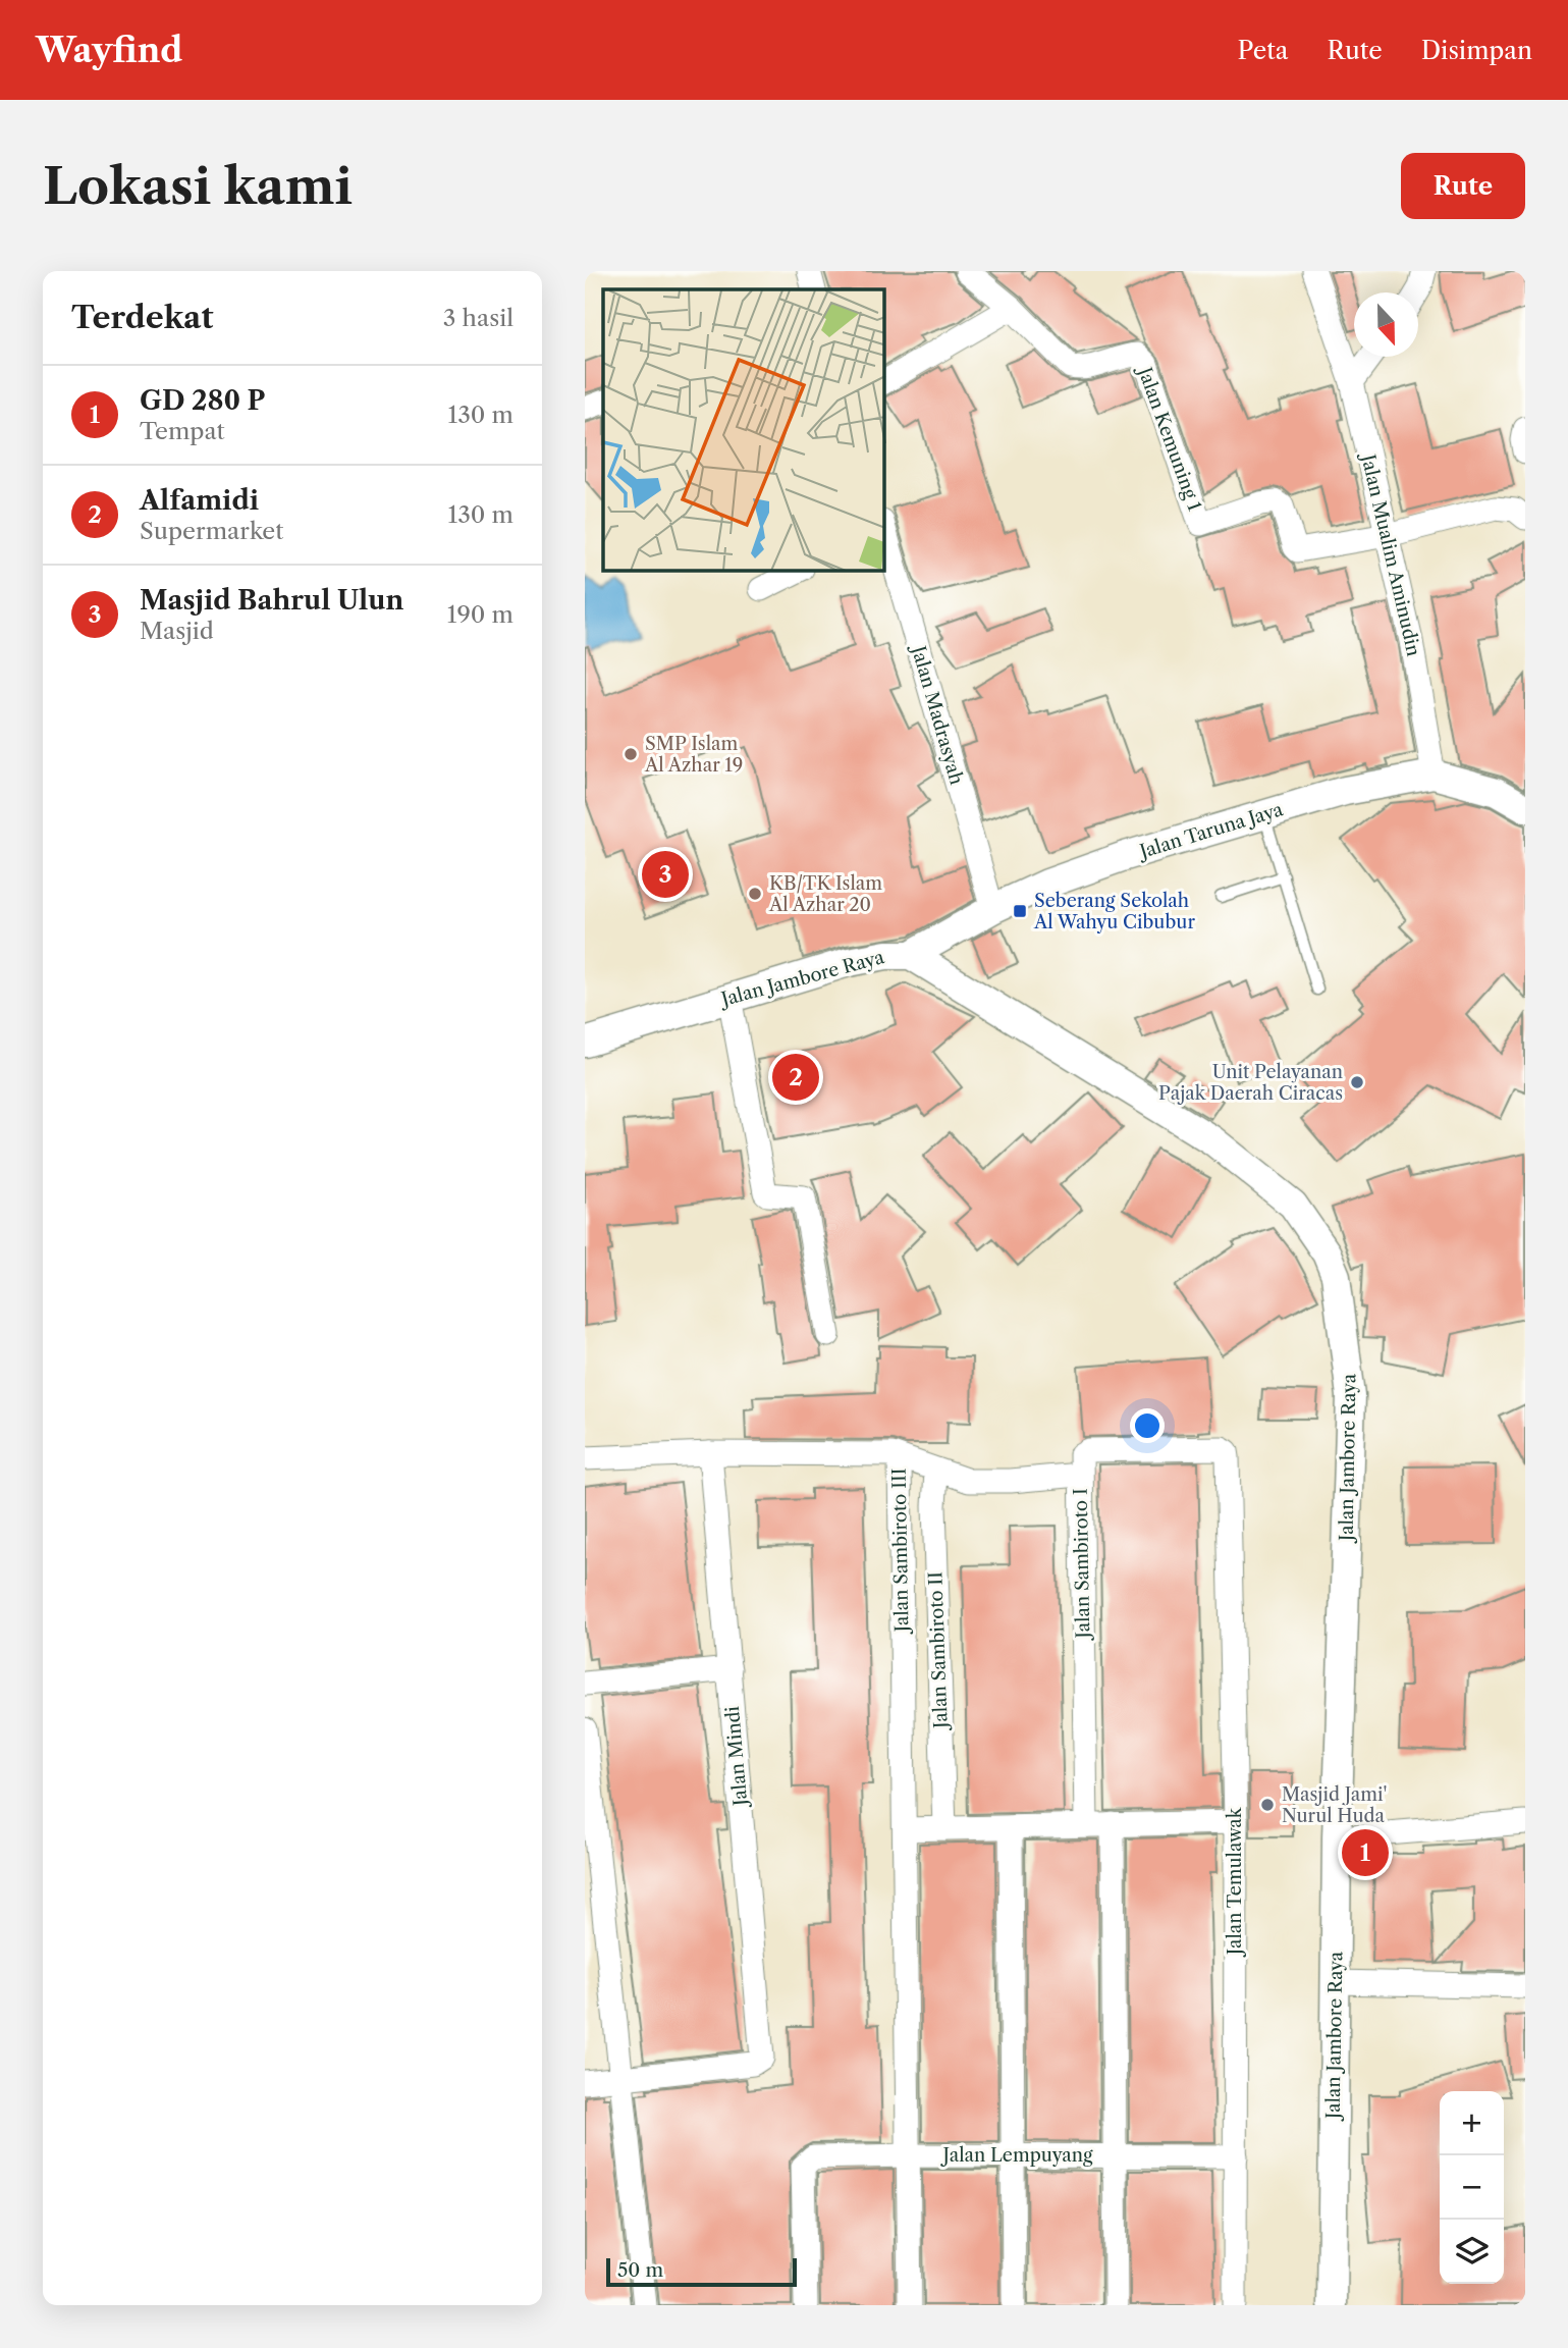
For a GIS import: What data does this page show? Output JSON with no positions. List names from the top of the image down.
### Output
{
  "streets": {
    "street": [
      "Jalan Kemuning 1",
      "Jalan Mualim Aminudin",
      "Jalan Madrasyah",
      "Jalan Taruna Jaya",
      "Jalan Jambore Raya",
      "Jalan Sambiroto III",
      "Jalan Sambiroto I",
      "Jalan Sambiroto II",
      "Jalan Mindi",
      "Jalan Temulawak",
      "Jalan Lempuyang"
    ]
  },
  "crossings": [
    ["Jalan Kemuning 1", "Jalan Mualim Aminudin"],
    ["Jalan Mualim Aminudin", "Jalan Taruna Jaya"],
    ["Jalan Madrasyah", "Jalan Taruna Jaya"],
    ["Jalan Taruna Jaya", "Jalan Jambore Raya"],
    ["Jalan Sambiroto III", "Jalan Mindi"],
    ["Jalan Sambiroto III", "Jalan Lempuyang"],
    ["Jalan Sambiroto I", "Jalan Temulawak"],
    ["Jalan Temulawak", "Jalan Lempuyang"]
  ],
  "places": {
    "other": [
      "SMP Islam Al Azhar 19",
      "KB/TK Islam Al Azhar 20",
      "Unit Pelayanan Pajak Daerah Ciracas",
      "Masjid Jami' Nurul Huda"
    ],
    "transit": ["Seberang Sekolah Al Wahyu Cibubur"]
  },
  "scale_bar": "50 m",
  "north": "bottom",
  "page": {
    "header": "Wayfind",
    "nav": ["Peta", "Rute", "Disimpan"],
    "buttons": "Rute",
    "title": "Lokasi kami",
    "heading": ["Terdekat", "3 hasil"],
    "list": [
      {
        "mark": "1",
        "name": "GD 280 P",
        "note": "Tempat",
        "value": "130 m"
      },
      {
        "mark": "2",
        "name": "Alfamidi",
        "note": "Supermarket",
        "value": "130 m"
      },
      {
        "mark": "3",
        "name": "Masjid Bahrul Ulun",
        "note": "Masjid",
        "value": "190 m"
      }
    ],
    "pins": ["3", "2", "1"],
    "map_buttons": ["+", "−"],
    "scale": "50 m"
  }
}
